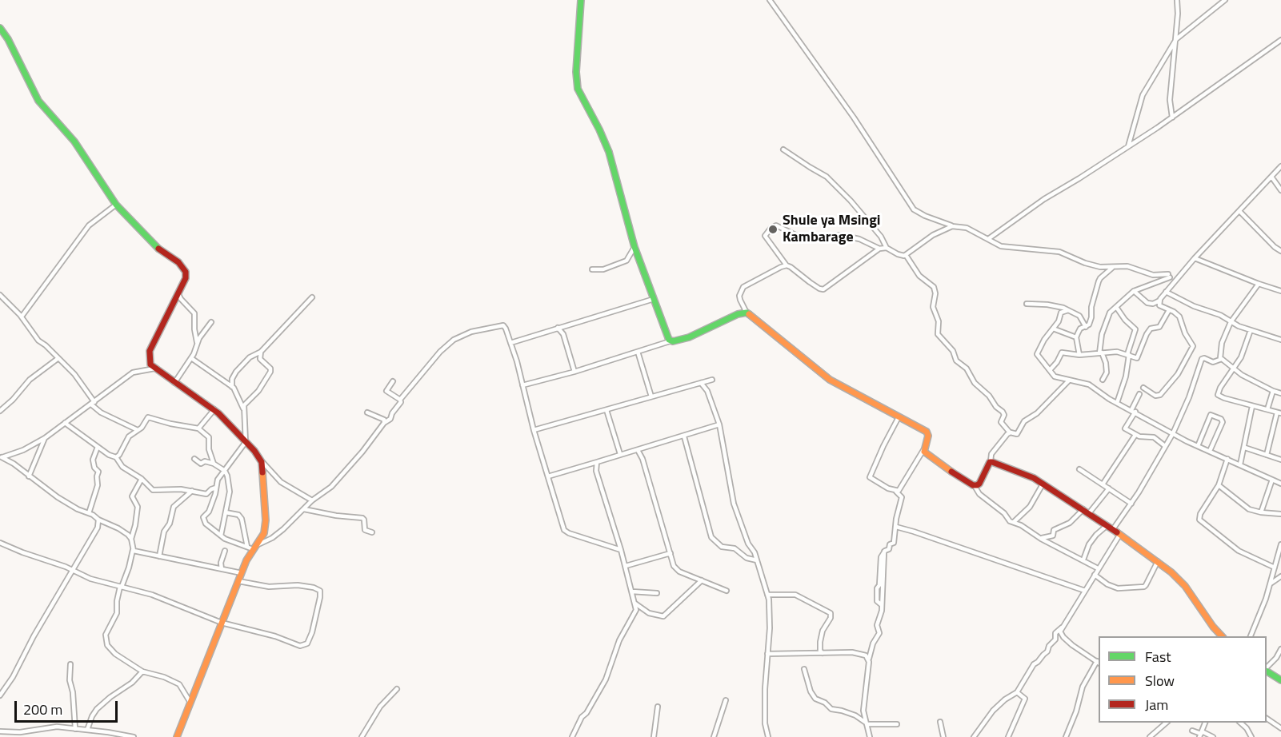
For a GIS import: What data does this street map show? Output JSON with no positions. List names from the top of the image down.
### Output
{
  "places": ["Shule ya Msingi Kambarage"],
  "legend": ["Fast", "Slow", "Jam"],
  "scale_bar": "200 m"
}
